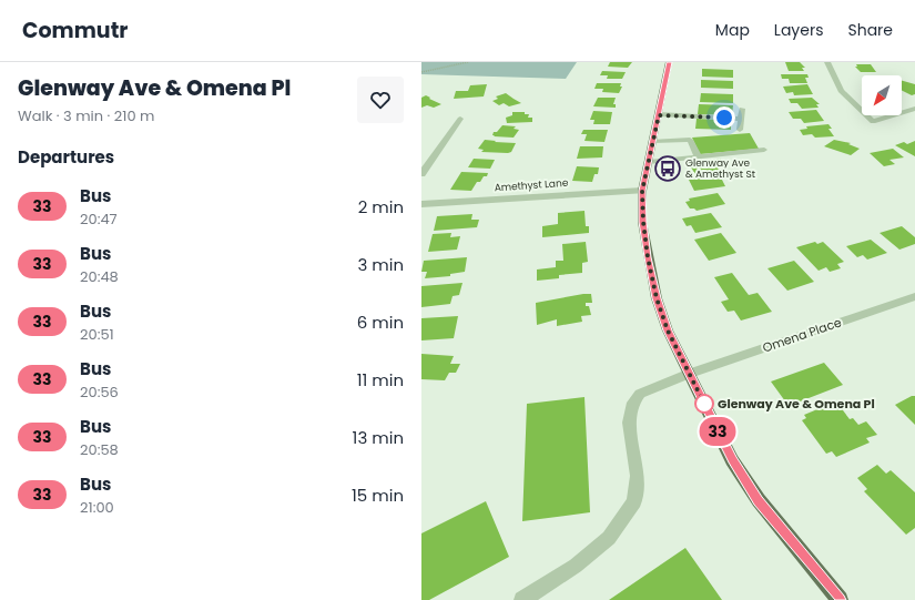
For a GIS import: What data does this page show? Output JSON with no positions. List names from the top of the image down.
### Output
{
  "streets": {
    "street": ["Amethyst Lane", "Omena Place"]
  },
  "places": {
    "bus stop": ["Glenway Ave & Amethyst St"],
    "other": ["Glenway Ave & Omena Pl"]
  },
  "lines": ["bus line 33"],
  "north": "bottom left",
  "page": {
    "header": "Commutr",
    "nav": ["Map", "Layers", "Share"],
    "heading": [
      ["Glenway Ave & Omena Pl", "Walk · 3 min · 210 m"],
      "Departures"
    ],
    "on_map": "33",
    "list": [
      {
        "mark": "33",
        "name": "Bus",
        "note": "20:47",
        "value": "2 min"
      },
      {
        "mark": "33",
        "name": "Bus",
        "note": "20:48",
        "value": "3 min"
      },
      {
        "mark": "33",
        "name": "Bus",
        "note": "20:51",
        "value": "6 min"
      },
      {
        "mark": "33",
        "name": "Bus",
        "note": "20:56",
        "value": "11 min"
      },
      {
        "mark": "33",
        "name": "Bus",
        "note": "20:58",
        "value": "13 min"
      },
      {
        "mark": "33",
        "name": "Bus",
        "note": "21:00",
        "value": "15 min"
      }
    ]
  }
}
